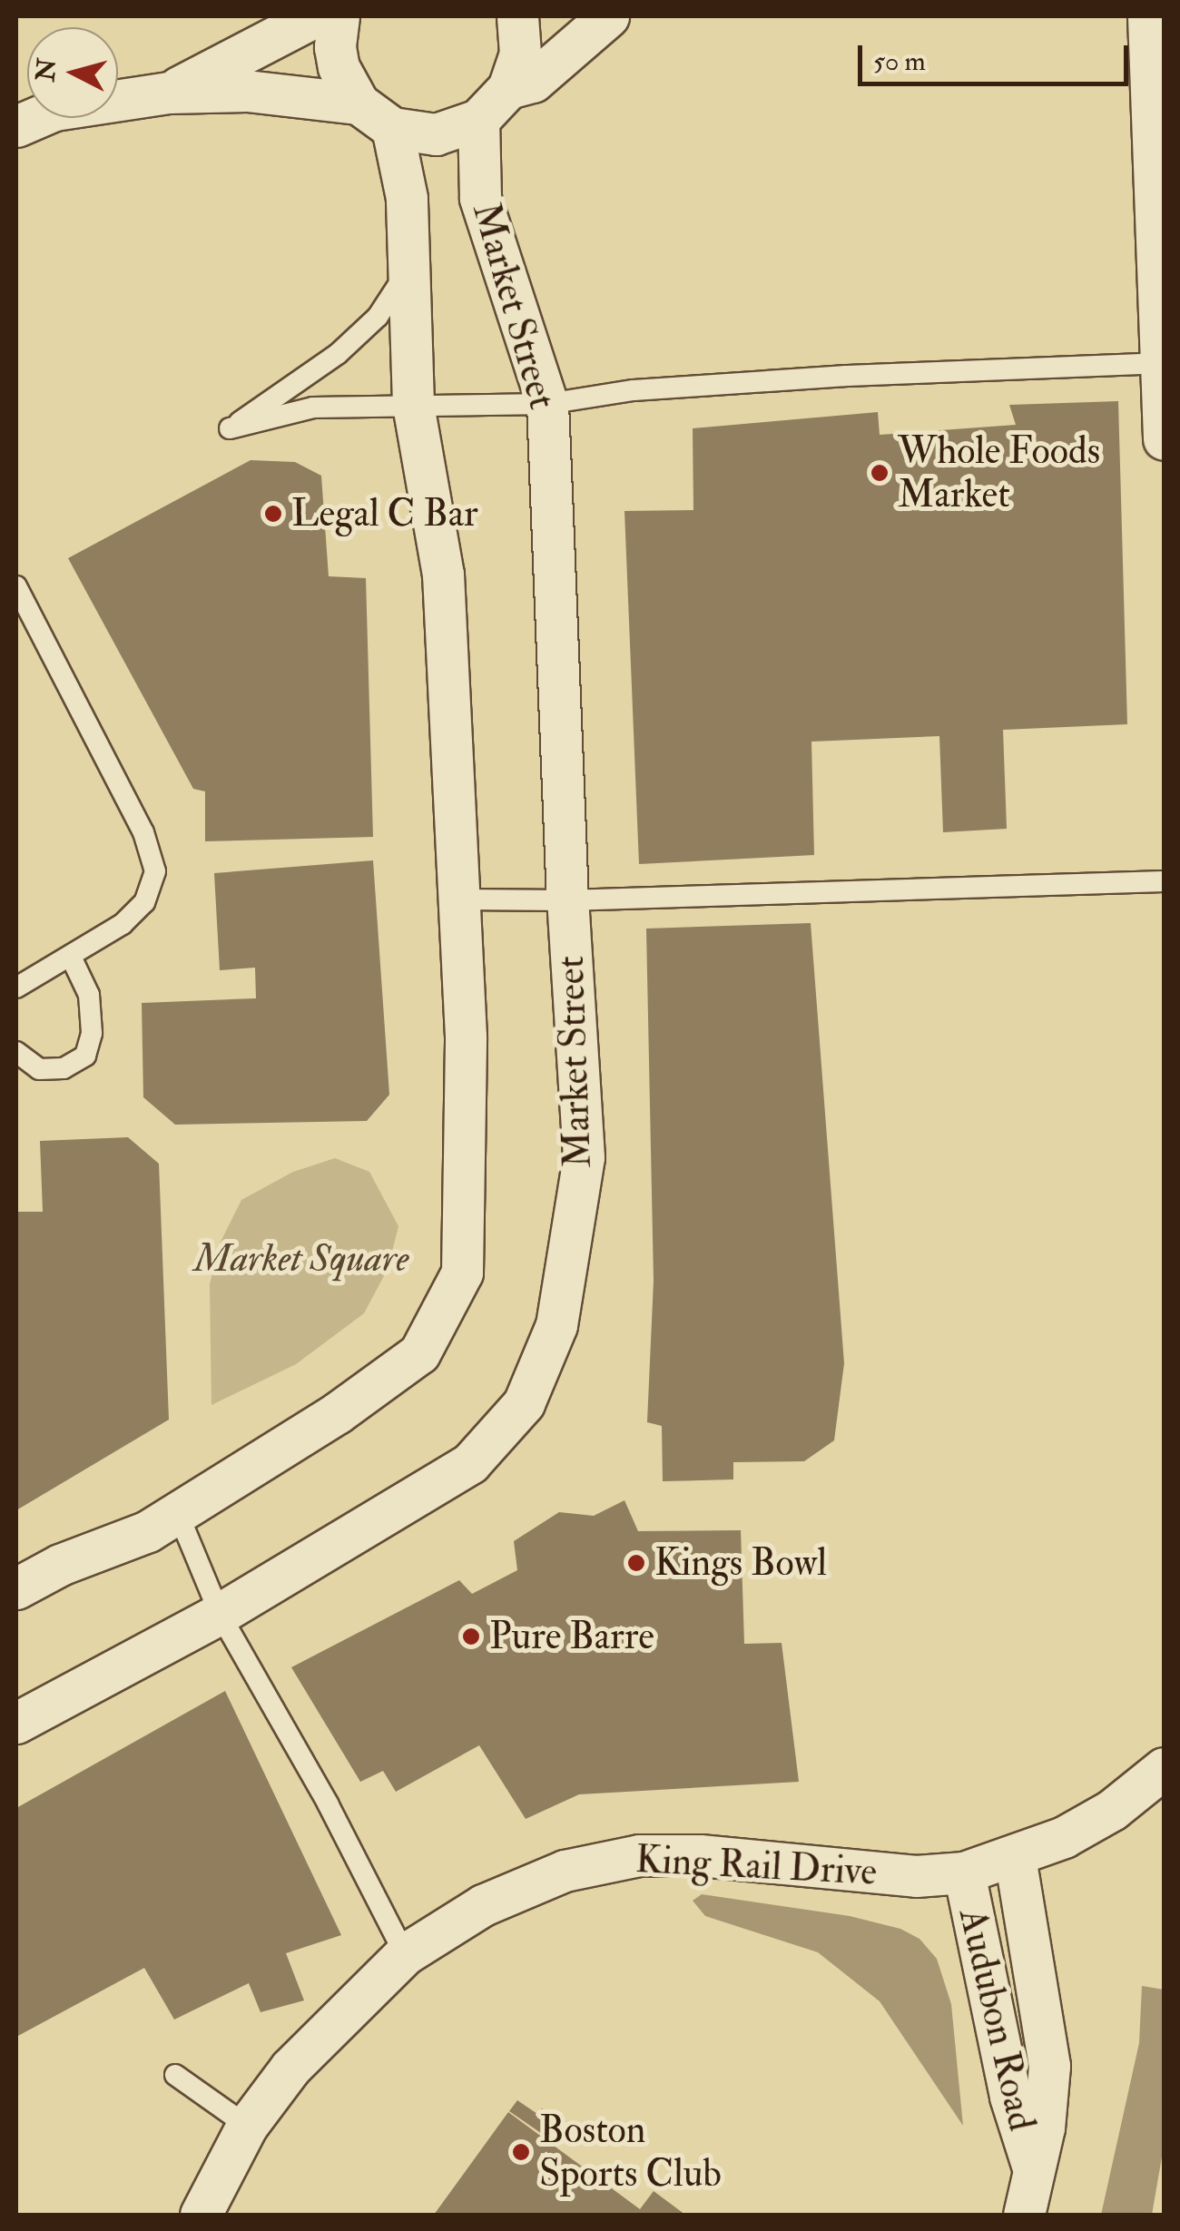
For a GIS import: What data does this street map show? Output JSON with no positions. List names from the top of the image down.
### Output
{
  "streets": {
    "street": ["Market Street", "King Rail Drive", "Audubon Road"]
  },
  "crossings": [
    ["King Rail Drive", "Audubon Road"]
  ],
  "parks": ["Market Square"],
  "places": [
    "Whole Foods Market",
    "Legal C Bar",
    "Kings Bowl",
    "Pure Barre",
    "Boston Sports Club"
  ],
  "scale_bar": "50 m",
  "north": "left"
}
